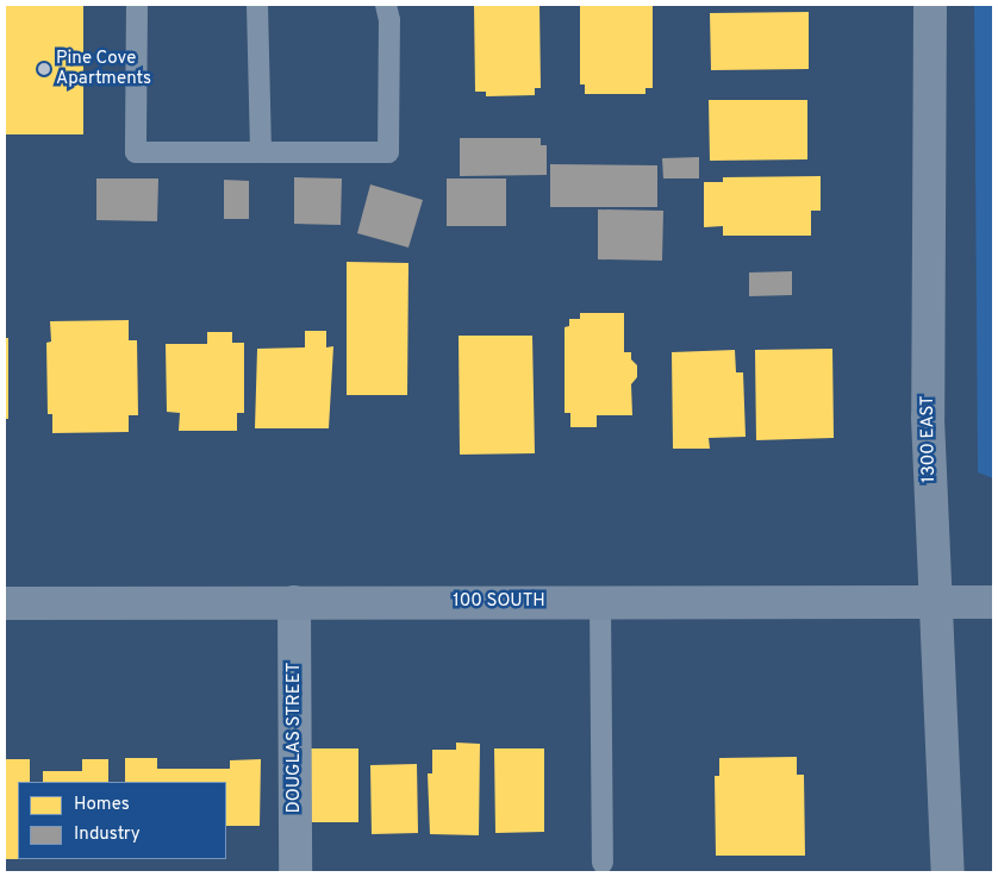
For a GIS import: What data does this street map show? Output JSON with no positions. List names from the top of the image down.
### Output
{
  "streets": {
    "main road": ["1300 EAST", "100 SOUTH"],
    "street": ["DOUGLAS STREET"]
  },
  "crossings": [
    ["1300 EAST", "100 SOUTH"],
    ["100 SOUTH", "DOUGLAS STREET"]
  ],
  "places": ["Pine Cove Apartments"],
  "legend": ["Homes", "Industry"]
}
